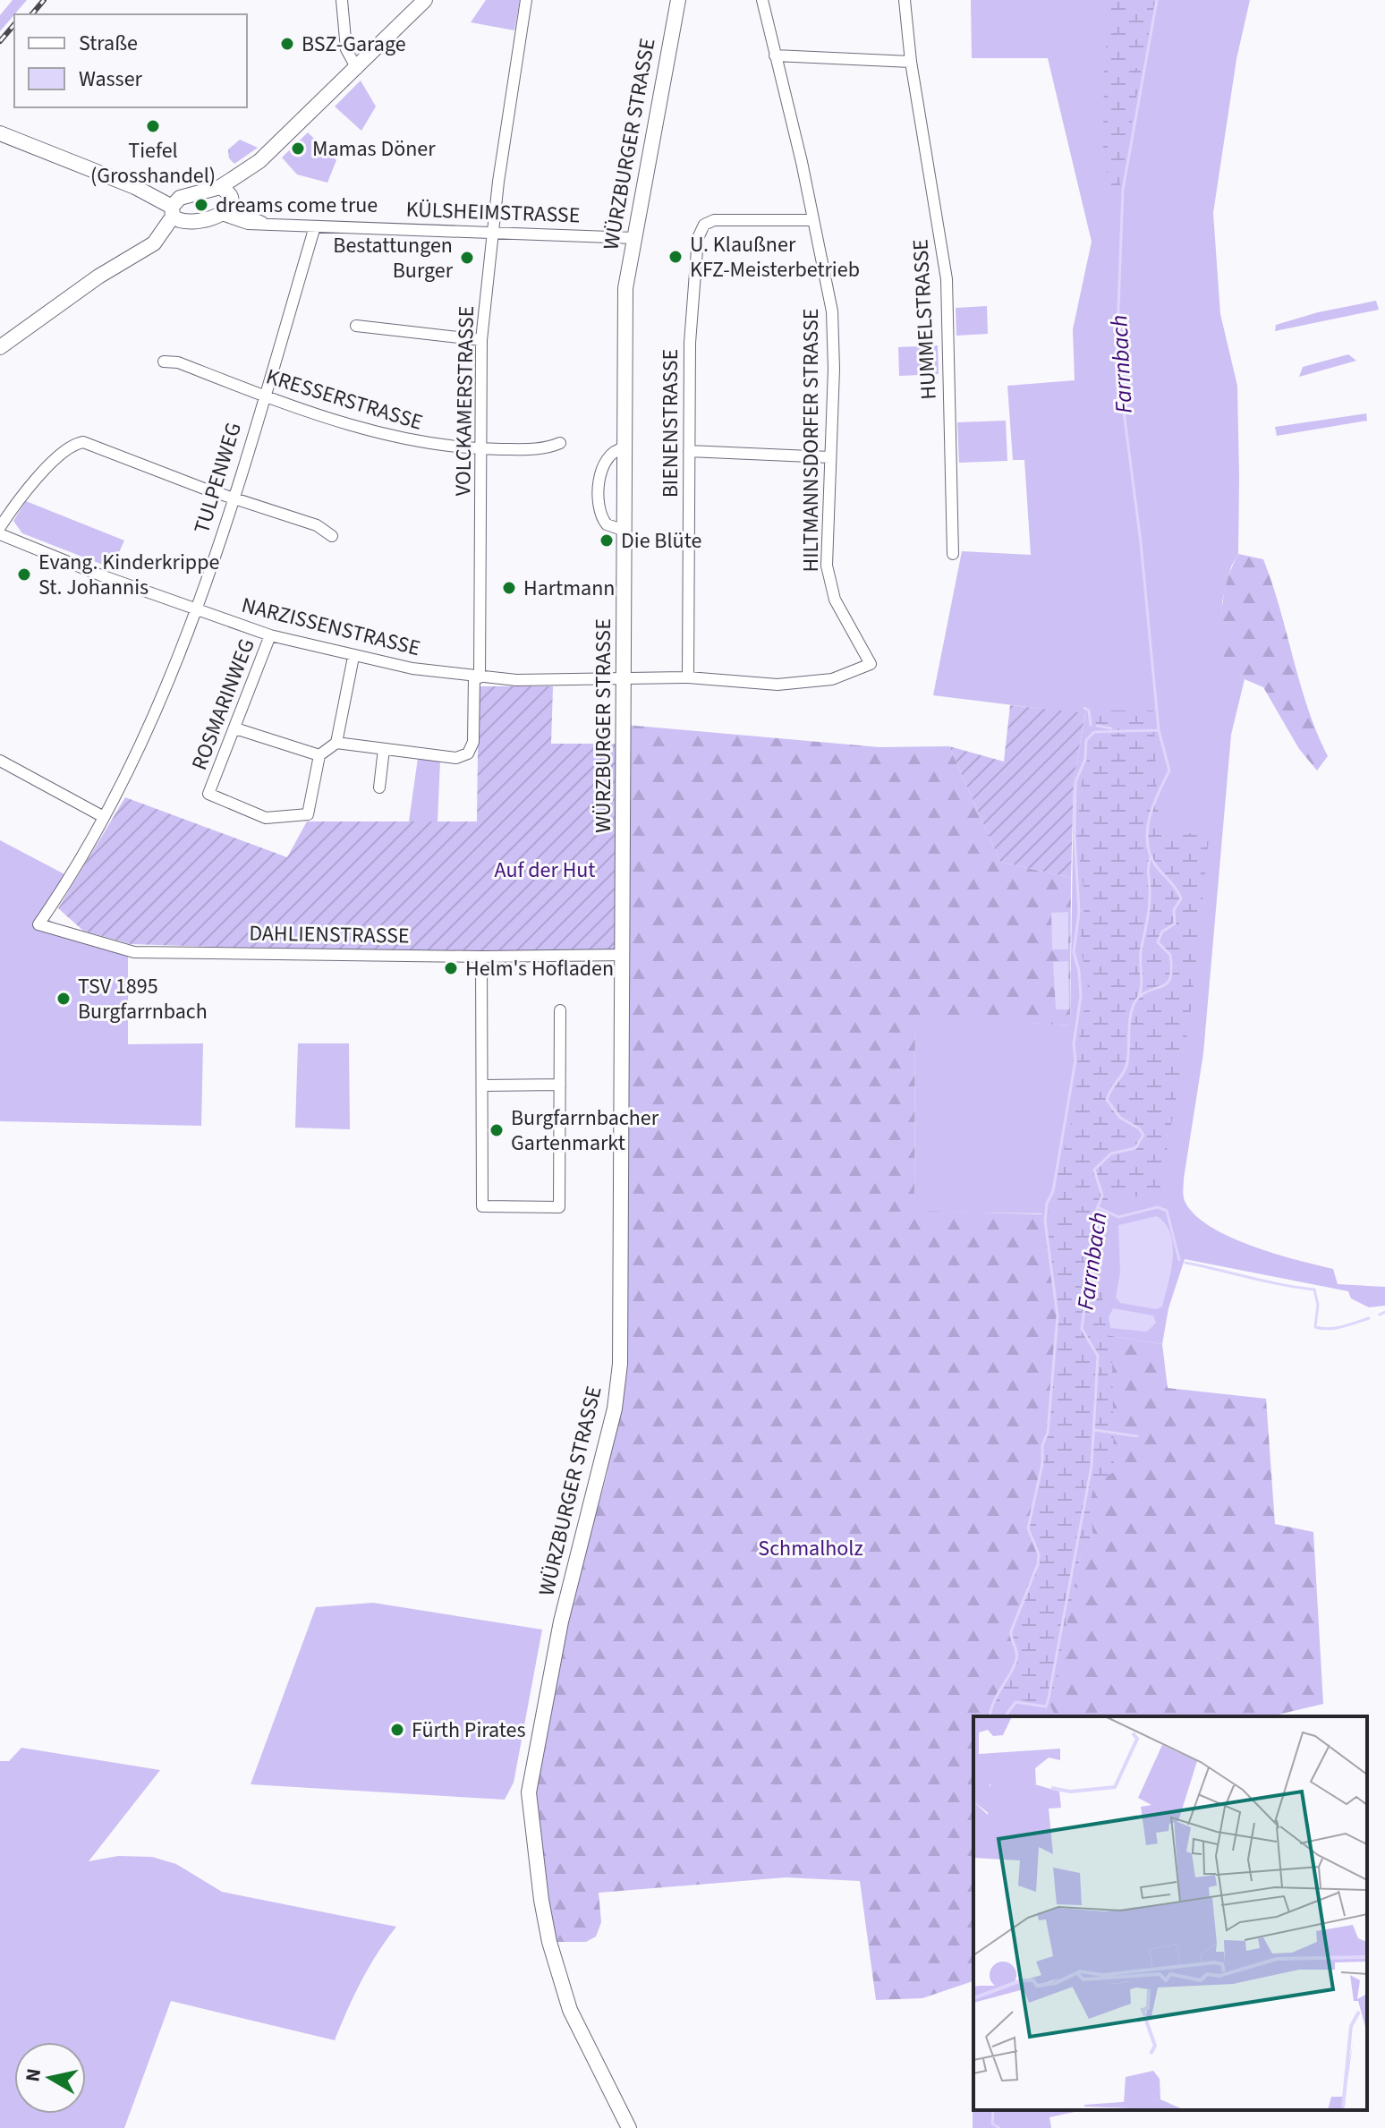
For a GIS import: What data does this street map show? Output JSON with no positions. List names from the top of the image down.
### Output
{
  "streets": {
    "street": [
      "WÜRZBURGER STRASSE",
      "KÜLSHEIMSTRASSE",
      "HUMMELSTRASSE",
      "KRESSERSTRASSE",
      "VOLCKAMERSTRASSE",
      "BIENENSTRASSE",
      "HILTMANNSDORFER STRASSE",
      "TULPENWEG",
      "NARZISSENSTRASSE",
      "ROSMARINWEG",
      "DAHLIENSTRASSE"
    ]
  },
  "crossings": [
    ["WÜRZBURGER STRASSE", "KÜLSHEIMSTRASSE"],
    ["WÜRZBURGER STRASSE", "NARZISSENSTRASSE"],
    ["WÜRZBURGER STRASSE", "DAHLIENSTRASSE"],
    ["KÜLSHEIMSTRASSE", "VOLCKAMERSTRASSE"],
    ["KÜLSHEIMSTRASSE", "TULPENWEG"],
    ["KRESSERSTRASSE", "VOLCKAMERSTRASSE"],
    ["KRESSERSTRASSE", "TULPENWEG"],
    ["VOLCKAMERSTRASSE", "NARZISSENSTRASSE"],
    ["BIENENSTRASSE", "HILTMANNSDORFER STRASSE"],
    ["BIENENSTRASSE", "NARZISSENSTRASSE"],
    ["HILTMANNSDORFER STRASSE", "NARZISSENSTRASSE"],
    ["TULPENWEG", "NARZISSENSTRASSE"],
    ["TULPENWEG", "DAHLIENSTRASSE"],
    ["NARZISSENSTRASSE", "ROSMARINWEG"]
  ],
  "water": ["Farrnbach"],
  "parks": ["Auf der Hut", "Schmalholz"],
  "places": [
    "BSZ-Garage",
    "Tiefel (Grosshandel)",
    "Mamas Döner",
    "dreams come true",
    "U. Klaußner KFZ-Meisterbetrieb",
    "Bestattungen Burger",
    "Die Blüte",
    "Evang. Kinderkrippe St. Johannis",
    "Hartmann",
    "Helm's Hofladen",
    "TSV 1895 Burgfarrnbach",
    "Burgfarrnbacher Gartenmarkt",
    "Fürth Pirates"
  ],
  "legend": ["Straße", "Wasser"],
  "north": "left"
}
